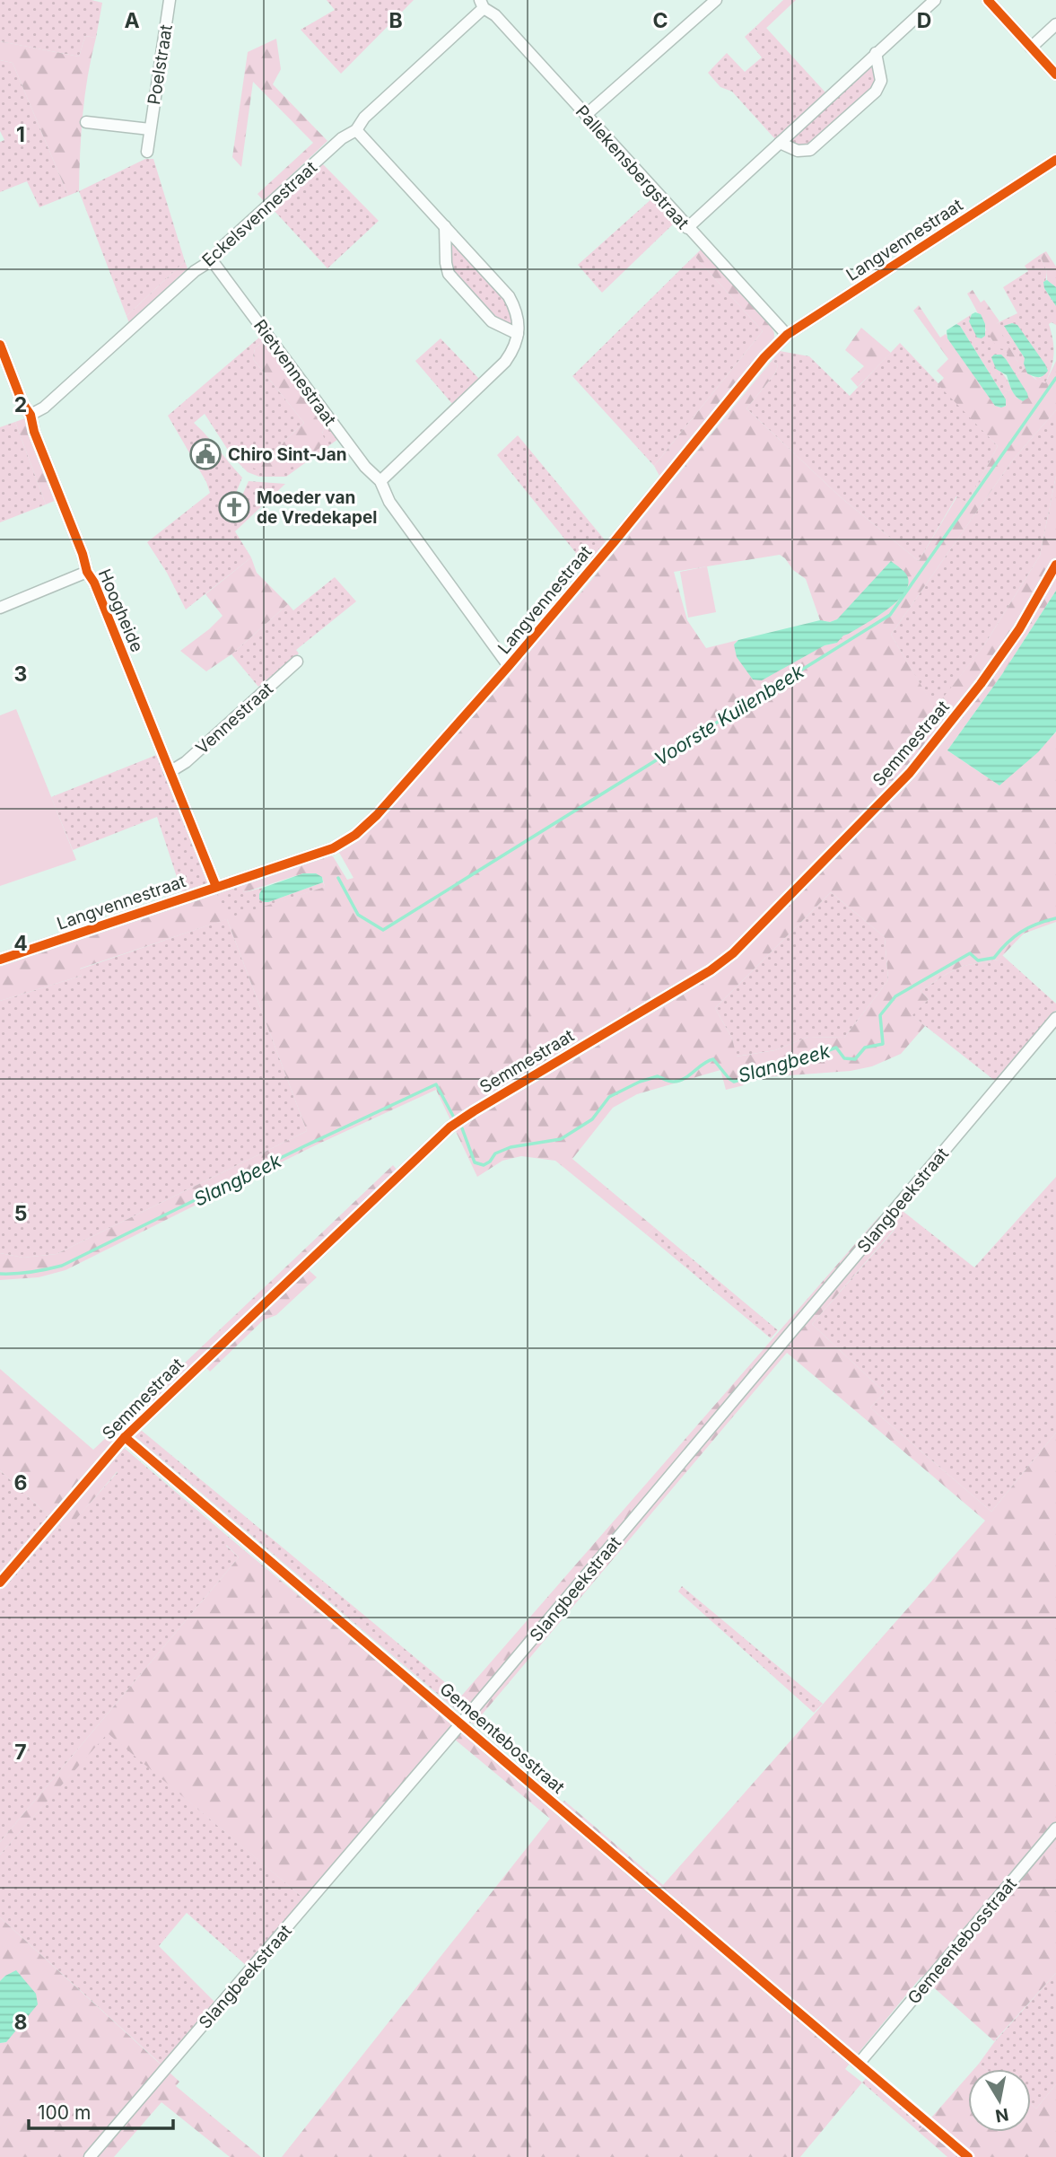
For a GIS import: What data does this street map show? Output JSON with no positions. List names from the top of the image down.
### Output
{
  "streets": {
    "street": [
      "Poelstraat",
      "Pallekensbergstraat",
      "Eckelsvennestraat",
      "Langvennestraat",
      "Rietvennestraat",
      "Hoogheide",
      "Vennestraat",
      "Semmestraat",
      "Slangbeekstraat",
      "Gemeentebosstraat"
    ]
  },
  "crossings": [
    ["Pallekensbergstraat", "Eckelsvennestraat"],
    ["Pallekensbergstraat", "Langvennestraat"],
    ["Eckelsvennestraat", "Rietvennestraat"],
    ["Eckelsvennestraat", "Hoogheide"],
    ["Langvennestraat", "Rietvennestraat"],
    ["Langvennestraat", "Hoogheide"],
    ["Hoogheide", "Vennestraat"],
    ["Semmestraat", "Gemeentebosstraat"],
    ["Slangbeekstraat", "Gemeentebosstraat"]
  ],
  "water": ["Voorste Kuilenbeek", "Slangbeek"],
  "places": {
    "public building": ["Chiro Sint-Jan"],
    "church": ["Moeder van de Vredekapel"]
  },
  "scale_bar": "100 m",
  "north": "bottom",
  "grid": {
    "columns": [
      "A",
      "B",
      "C",
      "D"
    ],
    "rows": [
      "1",
      "2",
      "3",
      "4",
      "5",
      "6",
      "7",
      "8"
    ]
  }
}
